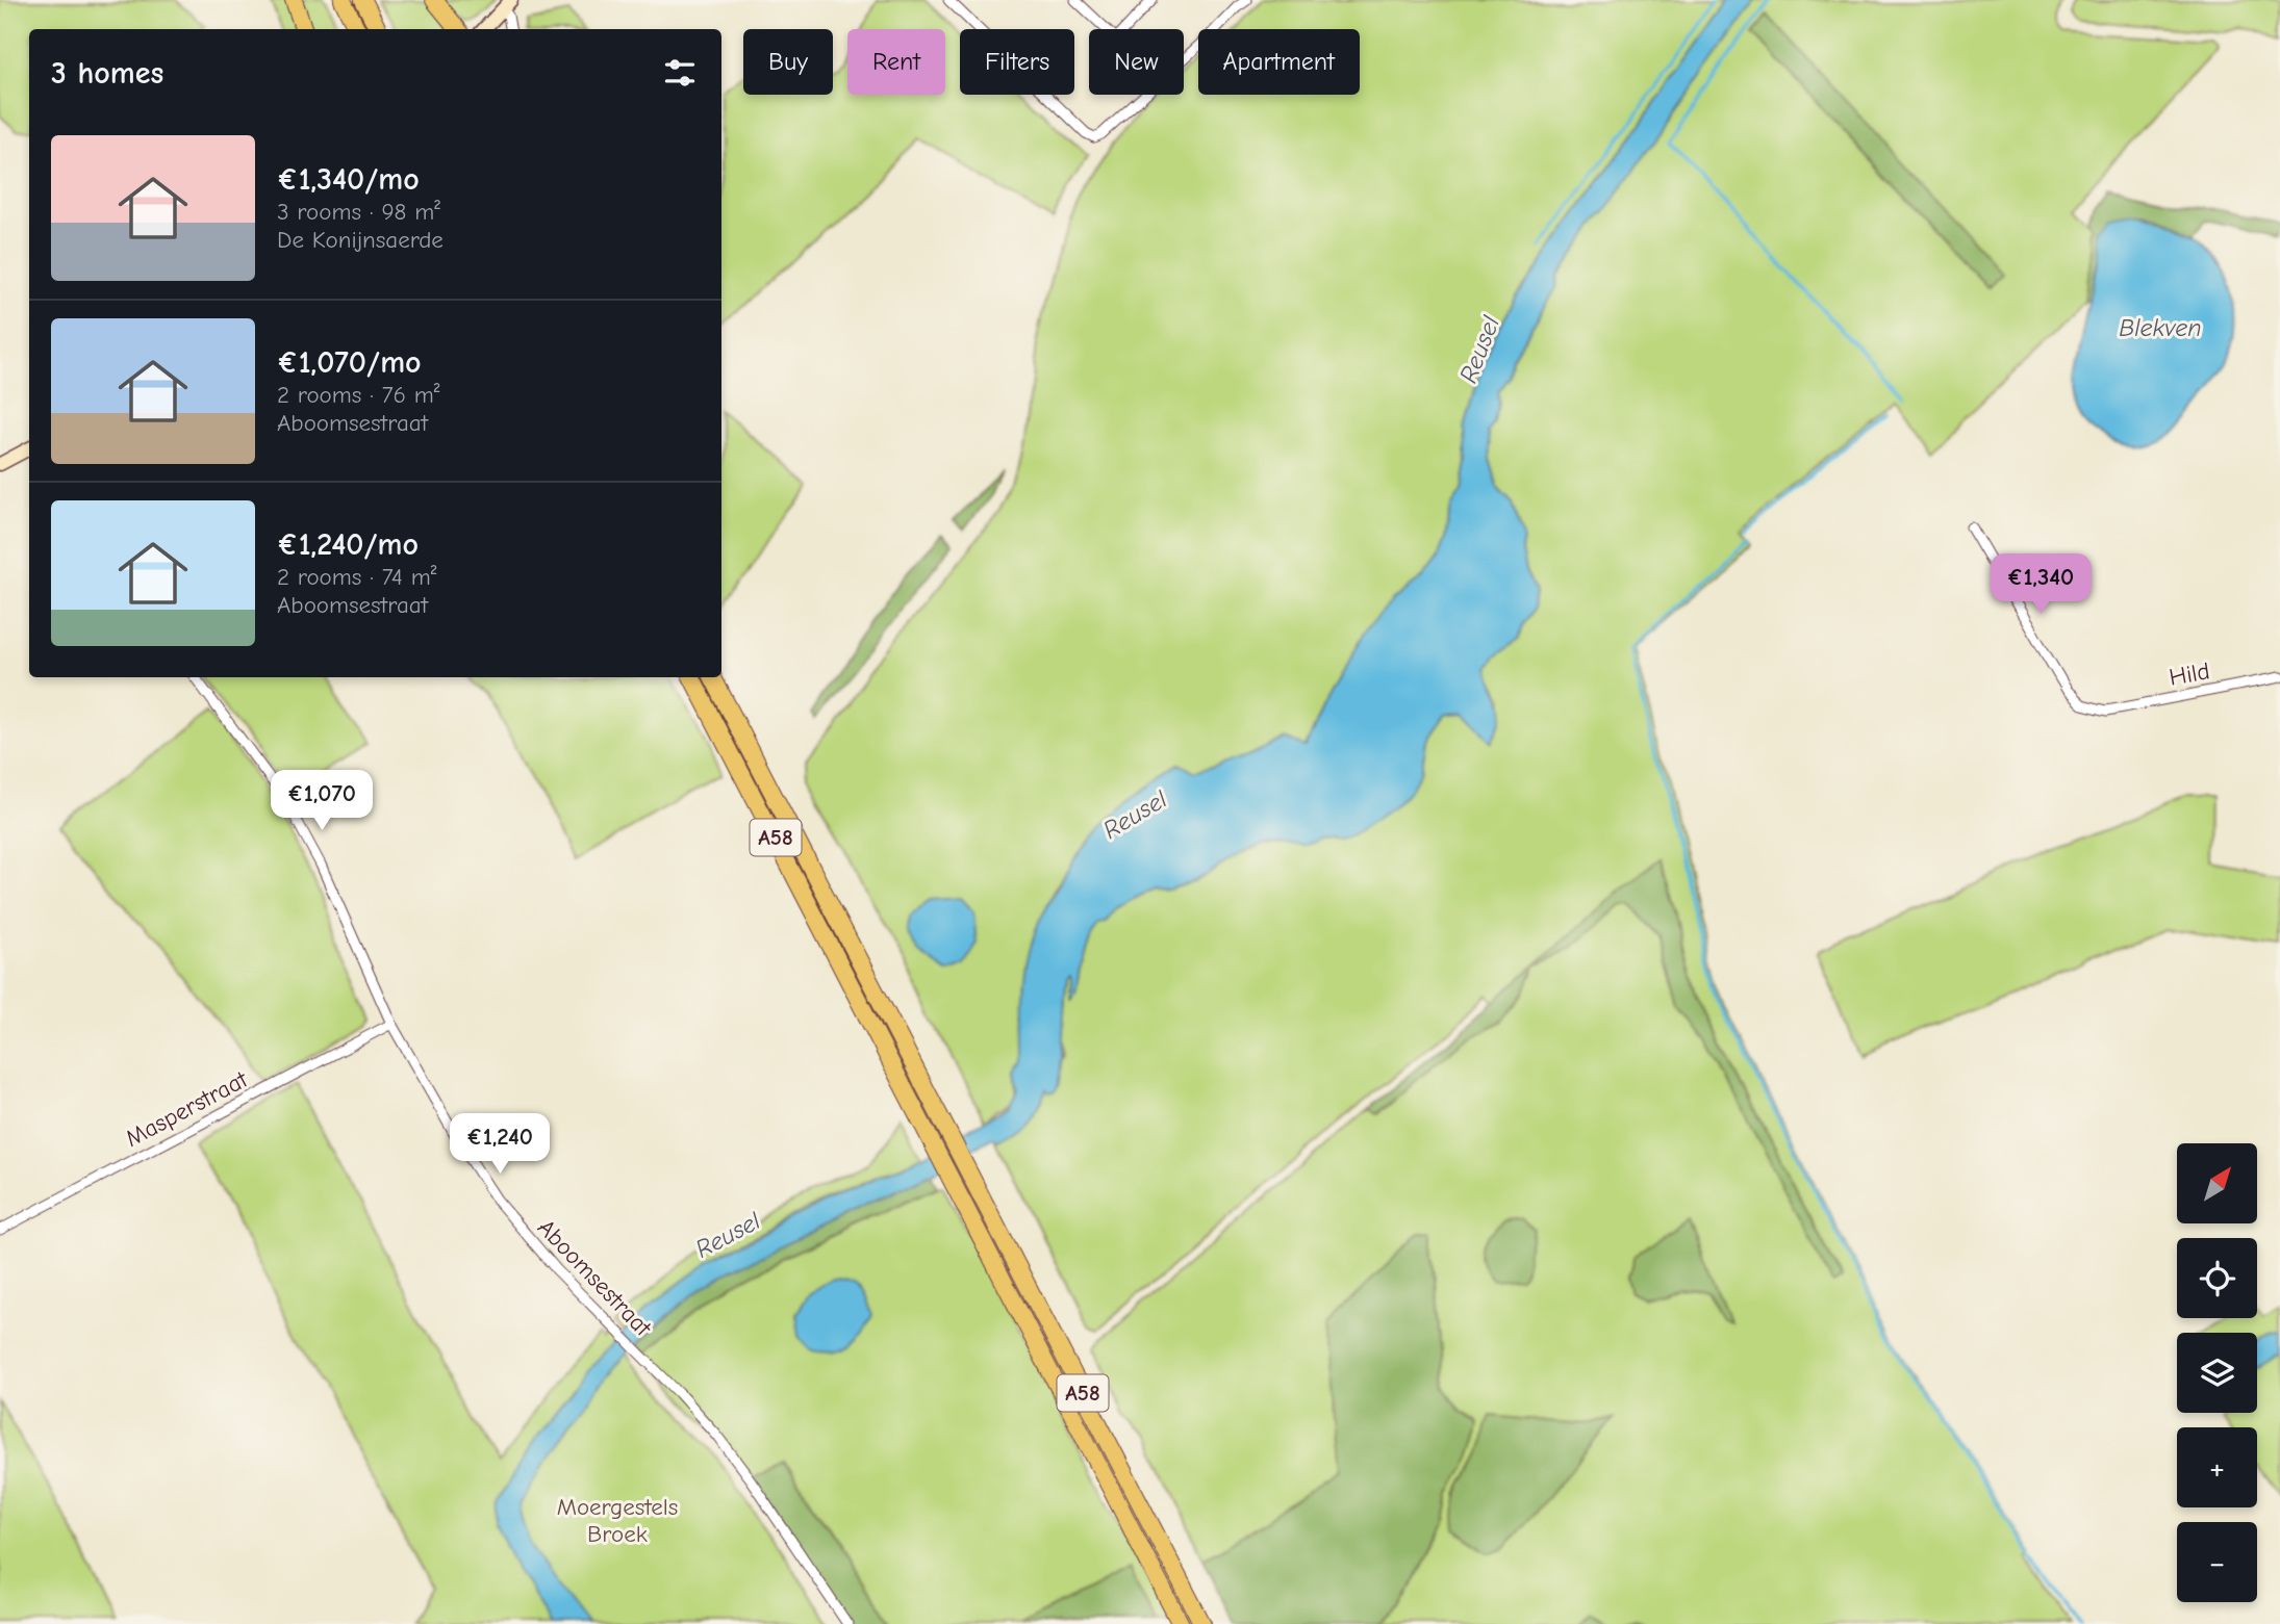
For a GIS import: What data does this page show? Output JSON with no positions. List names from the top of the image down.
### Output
{
  "streets": {
    "highway": ["A58"],
    "street": ["Hild", "Masperstraat", "Aboomsestraat"]
  },
  "crossings": [
    ["Masperstraat", "Aboomsestraat"]
  ],
  "water": ["Blekven", "Reusel"],
  "parks": ["Moergestels Broek"],
  "north": "top right",
  "page": {
    "chip": [
      "Buy",
      "Rent",
      "Filters",
      "New",
      "Apartment"
    ],
    "heading": "3 homes",
    "list": [
      {
        "name": "€1,340/mo",
        "note": "3 rooms · 98 m² · De Konijnsaerde"
      },
      {
        "name": "€1,070/mo",
        "note": "2 rooms · 76 m² · Aboomsestraat"
      },
      {
        "name": "€1,240/mo",
        "note": "2 rooms · 74 m² · Aboomsestraat"
      }
    ],
    "price": ["€1,340", "€1,070", "€1,240"],
    "map_buttons": ["+", "−"]
  }
}
